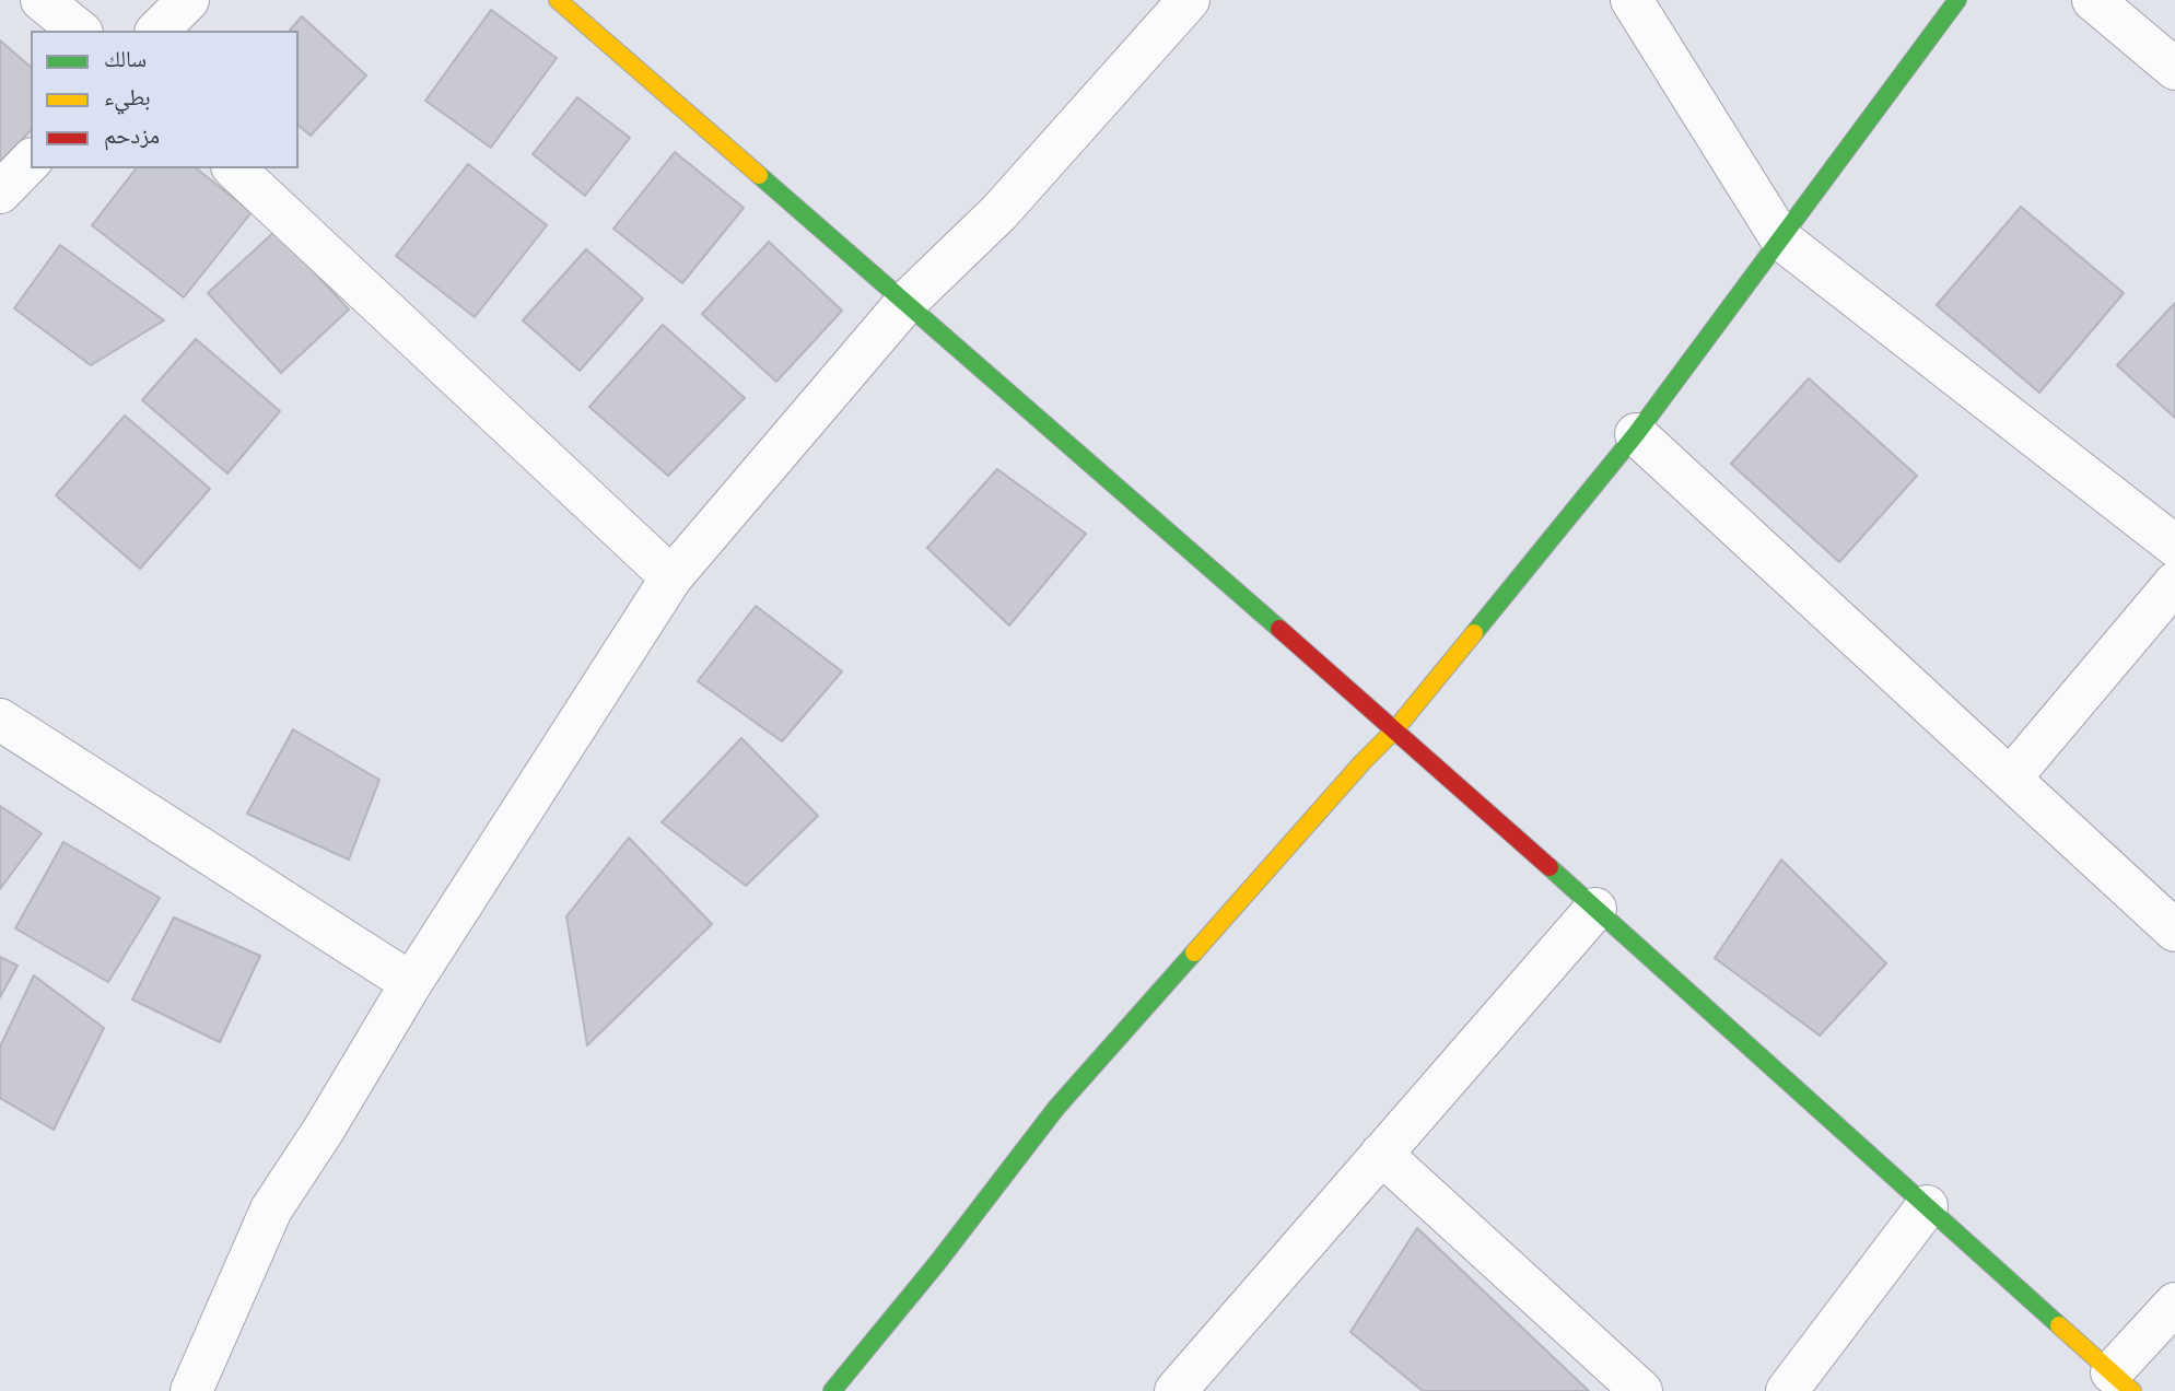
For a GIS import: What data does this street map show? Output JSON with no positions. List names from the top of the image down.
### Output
{
  "legend": ["سالك", "بطيء", "مزدحم"]
}
